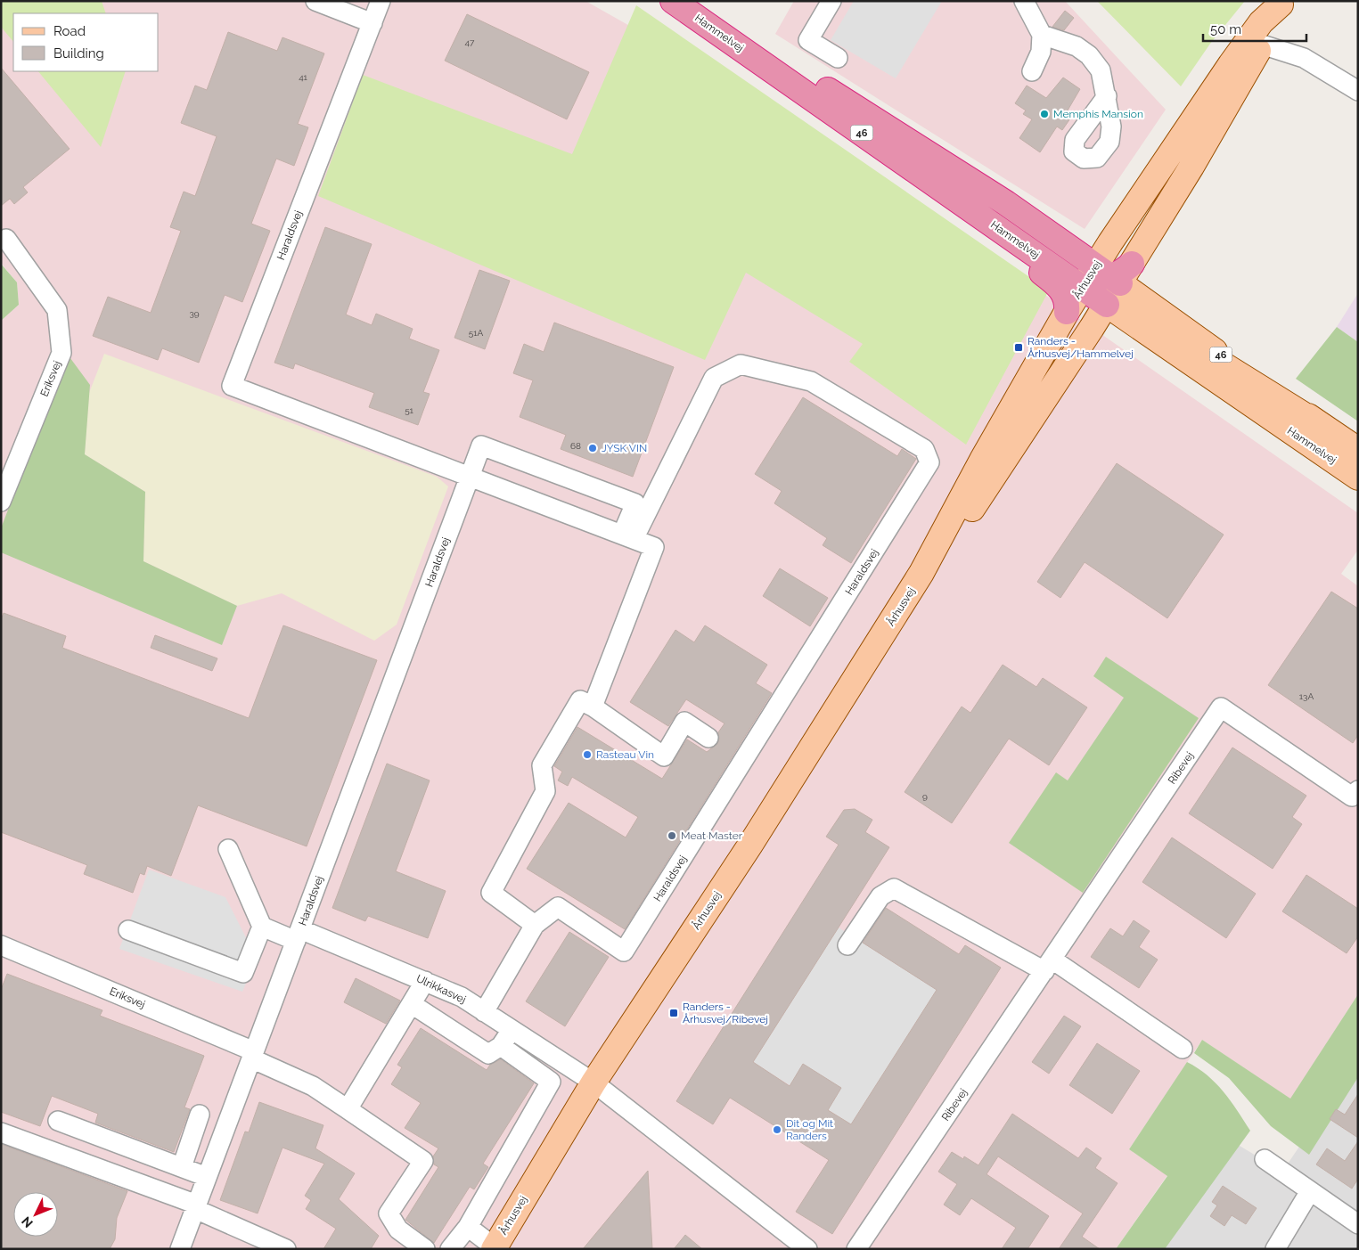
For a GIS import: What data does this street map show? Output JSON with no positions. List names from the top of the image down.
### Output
{
  "streets": {
    "highway": ["Hammelvej", "46"],
    "main road": ["Århusvej"],
    "street": [
      "Haraldsvej",
      "Eriksvej",
      "Ribevej",
      "Ulrikkasvej"
    ]
  },
  "crossings": [
    ["Hammelvej", "Århusvej"],
    ["Haraldsvej", "Eriksvej"],
    ["Haraldsvej", "Ulrikkasvej"],
    ["Århusvej", "Ulrikkasvej"]
  ],
  "places": {
    "other": [
      "Memphis Mansion",
      "JYSK VIN",
      "Rasteau Vin",
      "Meat Master",
      "Dit og Mit Randers"
    ],
    "transit": ["Randers - Århusvej/Hammelvej", "Randers - Århusvej/Ribevej"]
  },
  "house_numbers": [
    "47",
    "41",
    "39",
    "51A",
    "51",
    "68",
    "13A",
    "9"
  ],
  "legend": ["Road", "Building"],
  "scale_bar": "50 m",
  "north": "bottom left"
}
